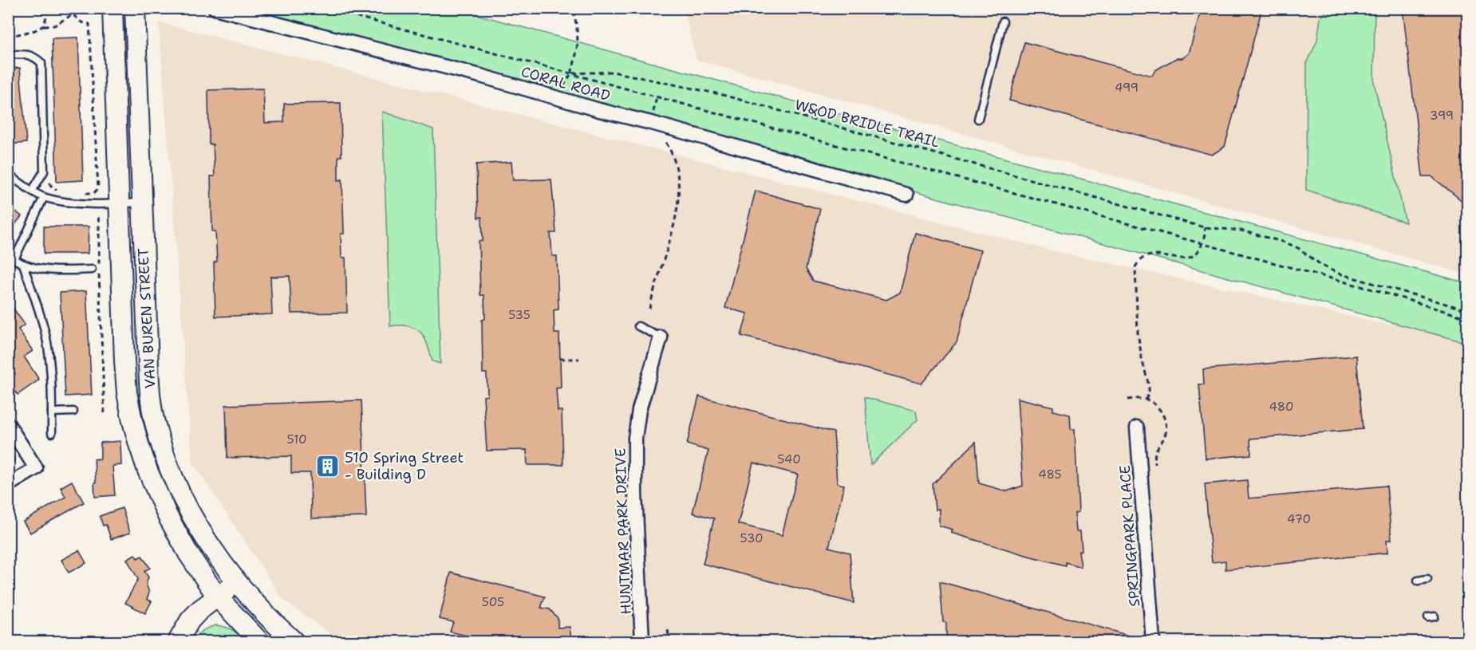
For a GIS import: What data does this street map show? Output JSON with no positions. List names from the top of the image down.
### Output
{
  "streets": {
    "main road": ["VAN BUREN STREET"],
    "street": ["CORAL ROAD", "HUNTMAR PARK DRIVE", "SPRINGPARK PLACE"],
    "path": ["W&OD BRIDLE TRAIL"]
  },
  "places": {
    "building": ["510 Spring Street - Building D"]
  },
  "house_numbers": [
    "499",
    "399",
    "535",
    "480",
    "510",
    "540",
    "485",
    "470",
    "530",
    "505"
  ]
}
